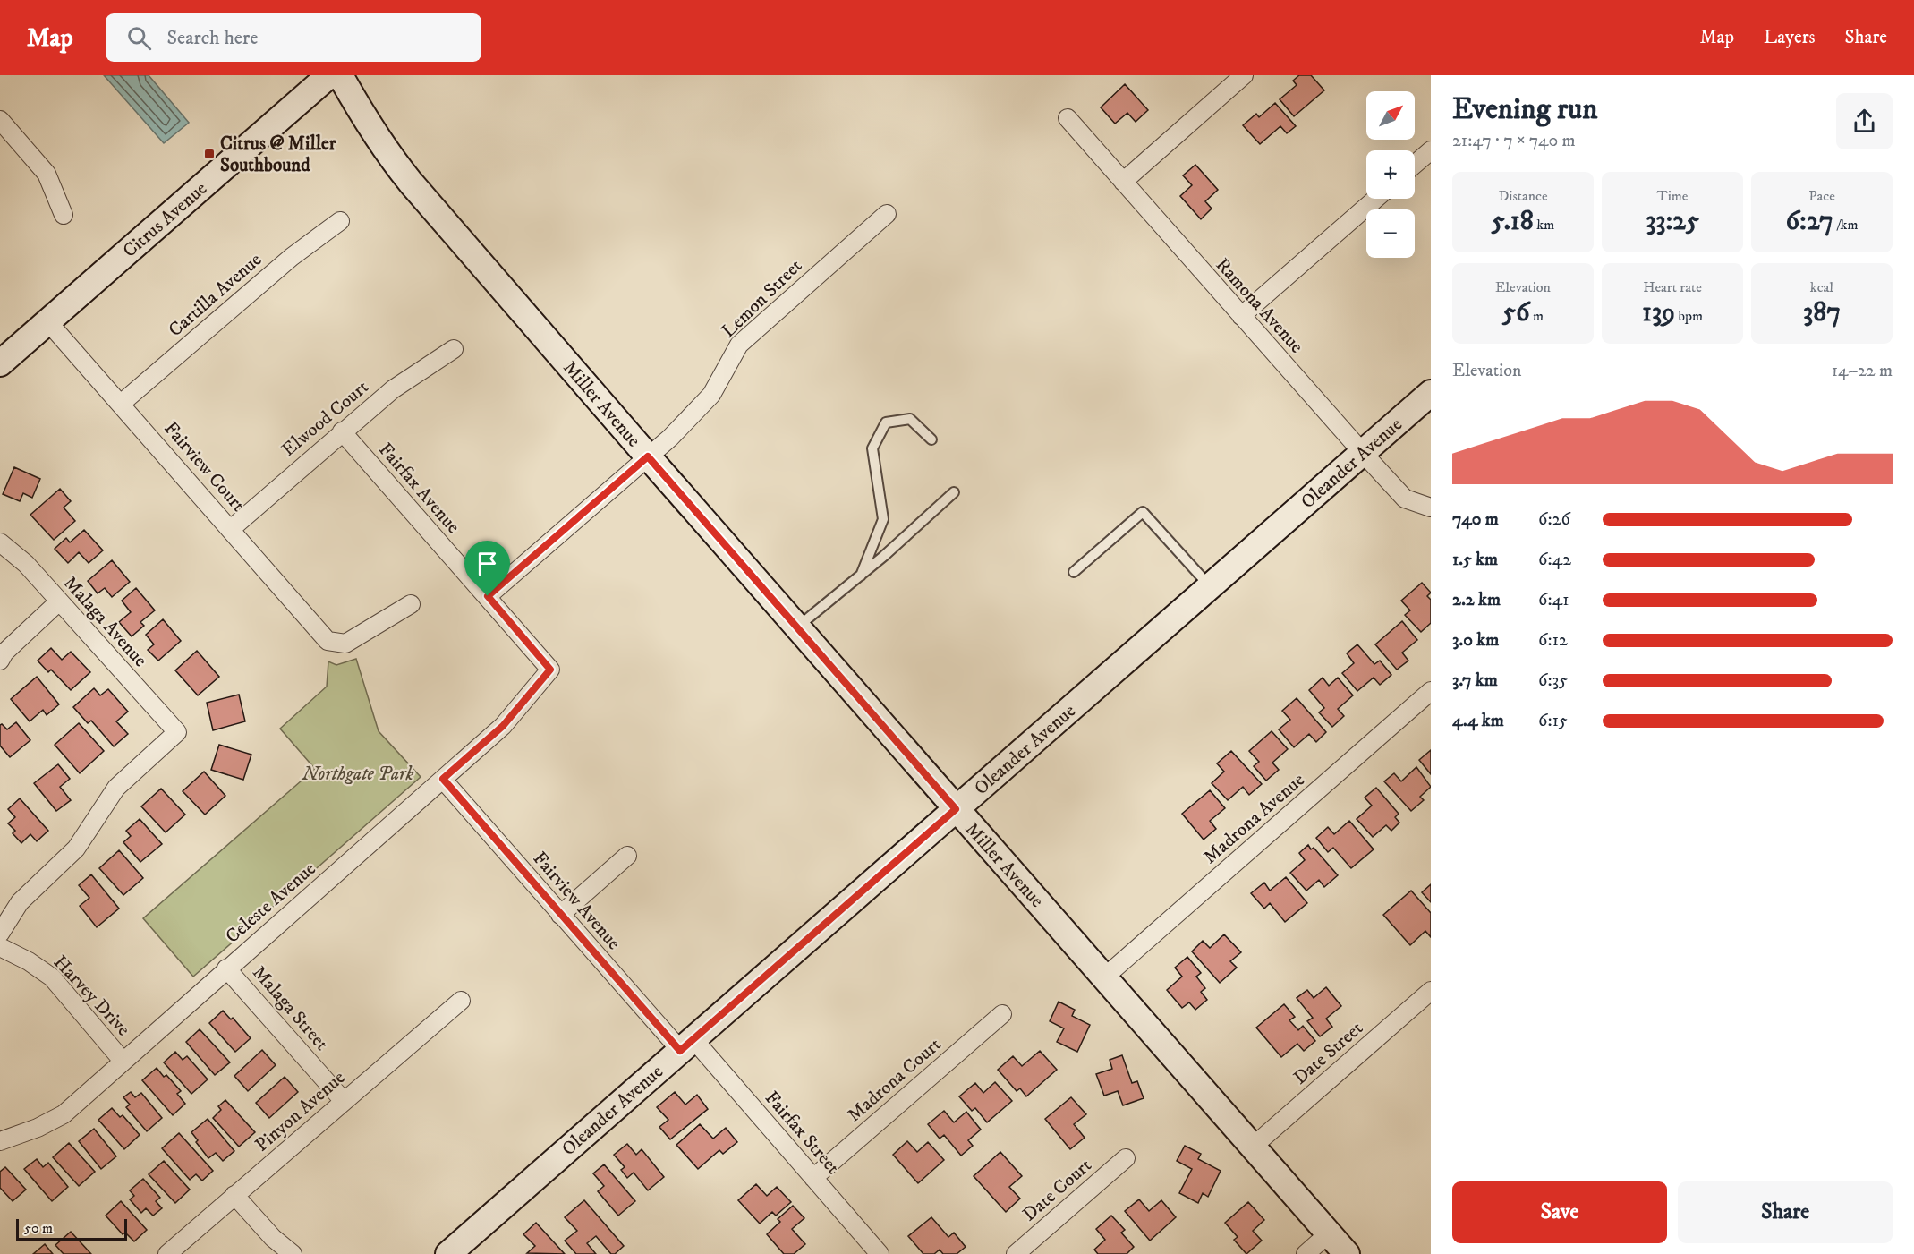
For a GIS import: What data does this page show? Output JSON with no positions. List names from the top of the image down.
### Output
{
  "streets": {
    "street": [
      "Citrus Avenue",
      "Cartilla Avenue",
      "Lemon Street",
      "Ramona Avenue",
      "Miller Avenue",
      "Elwood Court",
      "Oleander Avenue",
      "Fairview Court",
      "Fairfax Avenue",
      "Malaga Avenue",
      "Madrona Avenue",
      "Fairview Avenue",
      "Celeste Avenue",
      "Harvey Drive",
      "Malaga Street",
      "Date Street",
      "Madrona Court",
      "Pinyon Avenue",
      "Fairfax Street",
      "Date Court"
    ]
  },
  "crossings": [
    ["Citrus Avenue", "Fairview Court"],
    ["Cartilla Avenue", "Fairview Court"],
    ["Lemon Street", "Miller Avenue"],
    ["Lemon Street", "Fairfax Avenue"],
    ["Ramona Avenue", "Oleander Avenue"],
    ["Miller Avenue", "Oleander Avenue"],
    ["Miller Avenue", "Madrona Avenue"],
    ["Miller Avenue", "Date Street"],
    ["Elwood Court", "Fairview Court"],
    ["Elwood Court", "Fairfax Avenue"],
    ["Oleander Avenue", "Fairview Avenue"],
    ["Oleander Avenue", "Fairfax Street"],
    ["Fairfax Avenue", "Celeste Avenue"],
    ["Fairview Avenue", "Celeste Avenue"],
    ["Fairview Avenue", "Fairfax Street"],
    ["Celeste Avenue", "Harvey Drive"],
    ["Celeste Avenue", "Malaga Street"],
    ["Malaga Street", "Pinyon Avenue"],
    ["Madrona Court", "Fairfax Street"]
  ],
  "parks": ["Northgate Park"],
  "places": {
    "transit": ["Citrus @ Miller Southbound"]
  },
  "scale_bar": "50 m",
  "north": "top right",
  "page": {
    "header": "Map",
    "search": "Search here",
    "nav": ["Map", "Layers", "Share"],
    "heading": ["Evening run", "21:47 · 7 × 740 m"],
    "map_buttons": ["+", "−"],
    "stats": [
      ["Distance", "5.18 km"],
      ["Time", "33:25"],
      ["Pace", "6:27 /km"],
      ["Elevation", "56 m"],
      ["Heart rate", "139 bpm"],
      ["kcal", "387"]
    ],
    "chart": ["Elevation", "14–22 m"],
    "list": [
      {
        "name": "740 m",
        "note": "6:26"
      },
      {
        "name": "1.5 km",
        "note": "6:42"
      },
      {
        "name": "2.2 km",
        "note": "6:41"
      },
      {
        "name": "3.0 km",
        "note": "6:12"
      },
      {
        "name": "3.7 km",
        "note": "6:35"
      },
      {
        "name": "4.4 km",
        "note": "6:15"
      }
    ],
    "buttons": ["Save", "Share"],
    "scale": "50 m"
  }
}
